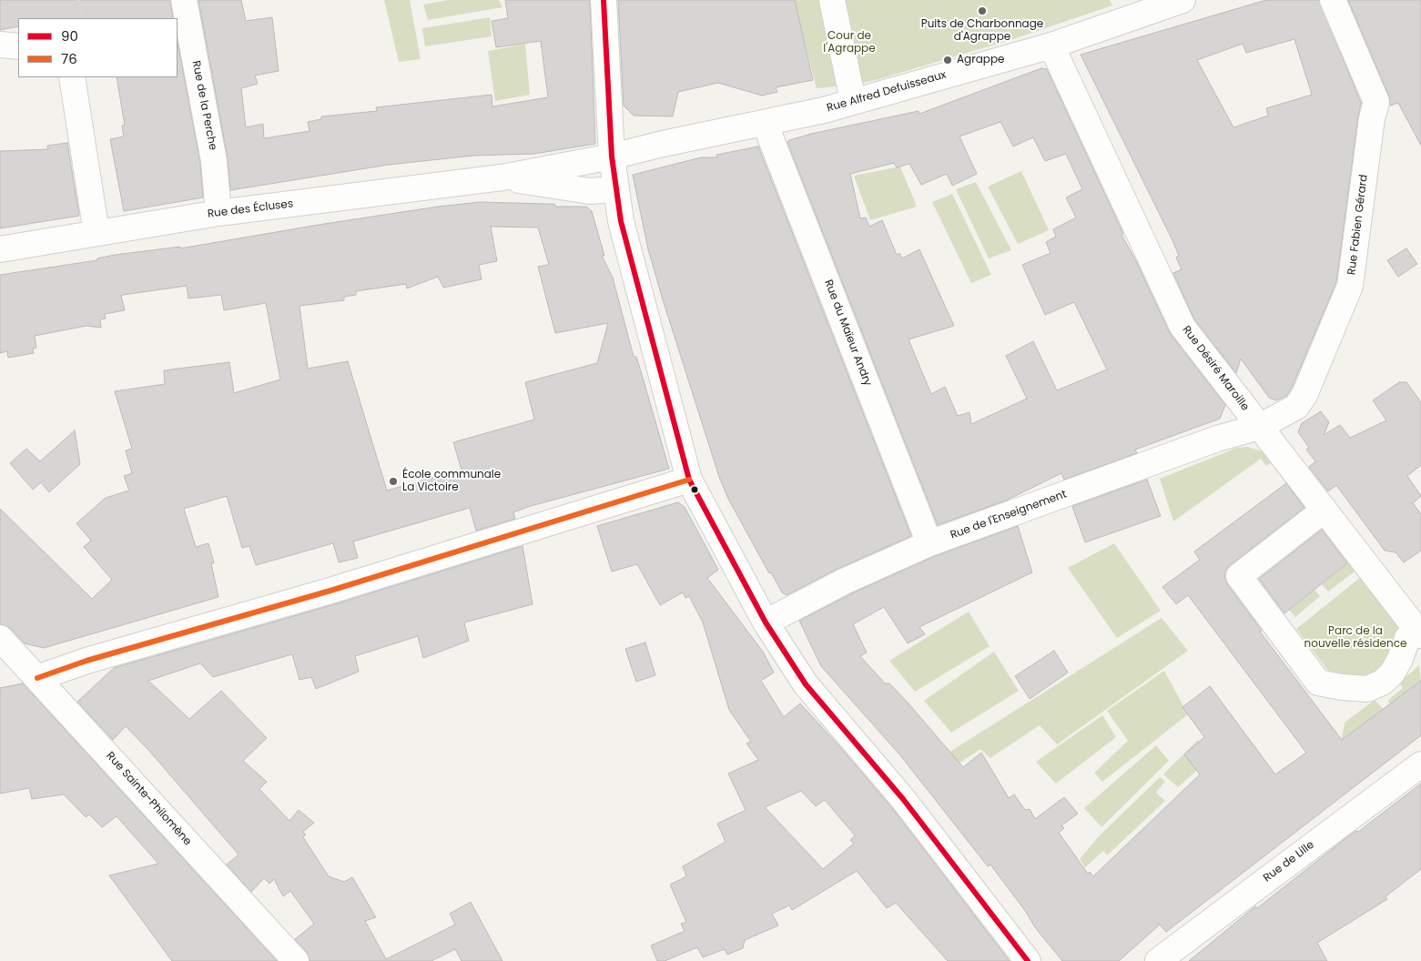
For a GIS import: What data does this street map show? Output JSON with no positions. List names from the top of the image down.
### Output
{
  "streets": {
    "street": [
      "Rue Alfred Defuisseaux",
      "Rue de la Perche",
      "Rue des Écluses",
      "Rue Fabien Gérard",
      "Rue du Maïeur Andry",
      "Rue Désiré Maroille",
      "Rue de l'Enseignement",
      "Rue Sainte-Philomène",
      "Rue de Lille"
    ]
  },
  "crossings": [
    ["Rue Alfred Defuisseaux", "Rue des Écluses"],
    ["Rue Alfred Defuisseaux", "Rue du Maïeur Andry"],
    ["Rue Alfred Defuisseaux", "Rue Désiré Maroille"],
    ["Rue de la Perche", "Rue des Écluses"],
    ["Rue Fabien Gérard", "Rue Désiré Maroille"],
    ["Rue Fabien Gérard", "Rue de l'Enseignement"],
    ["Rue du Maïeur Andry", "Rue de l'Enseignement"],
    ["Rue Désiré Maroille", "Rue de l'Enseignement"]
  ],
  "parks": ["Cour de l'Agrappe", "Parc de la nouvelle résidence"],
  "places": ["Puits de Charbonnage d'Agrappe", "Agrappe", "École communale La Victoire"],
  "lines": ["transit line 90", "transit line 76"],
  "legend": ["90", "76"]
}
